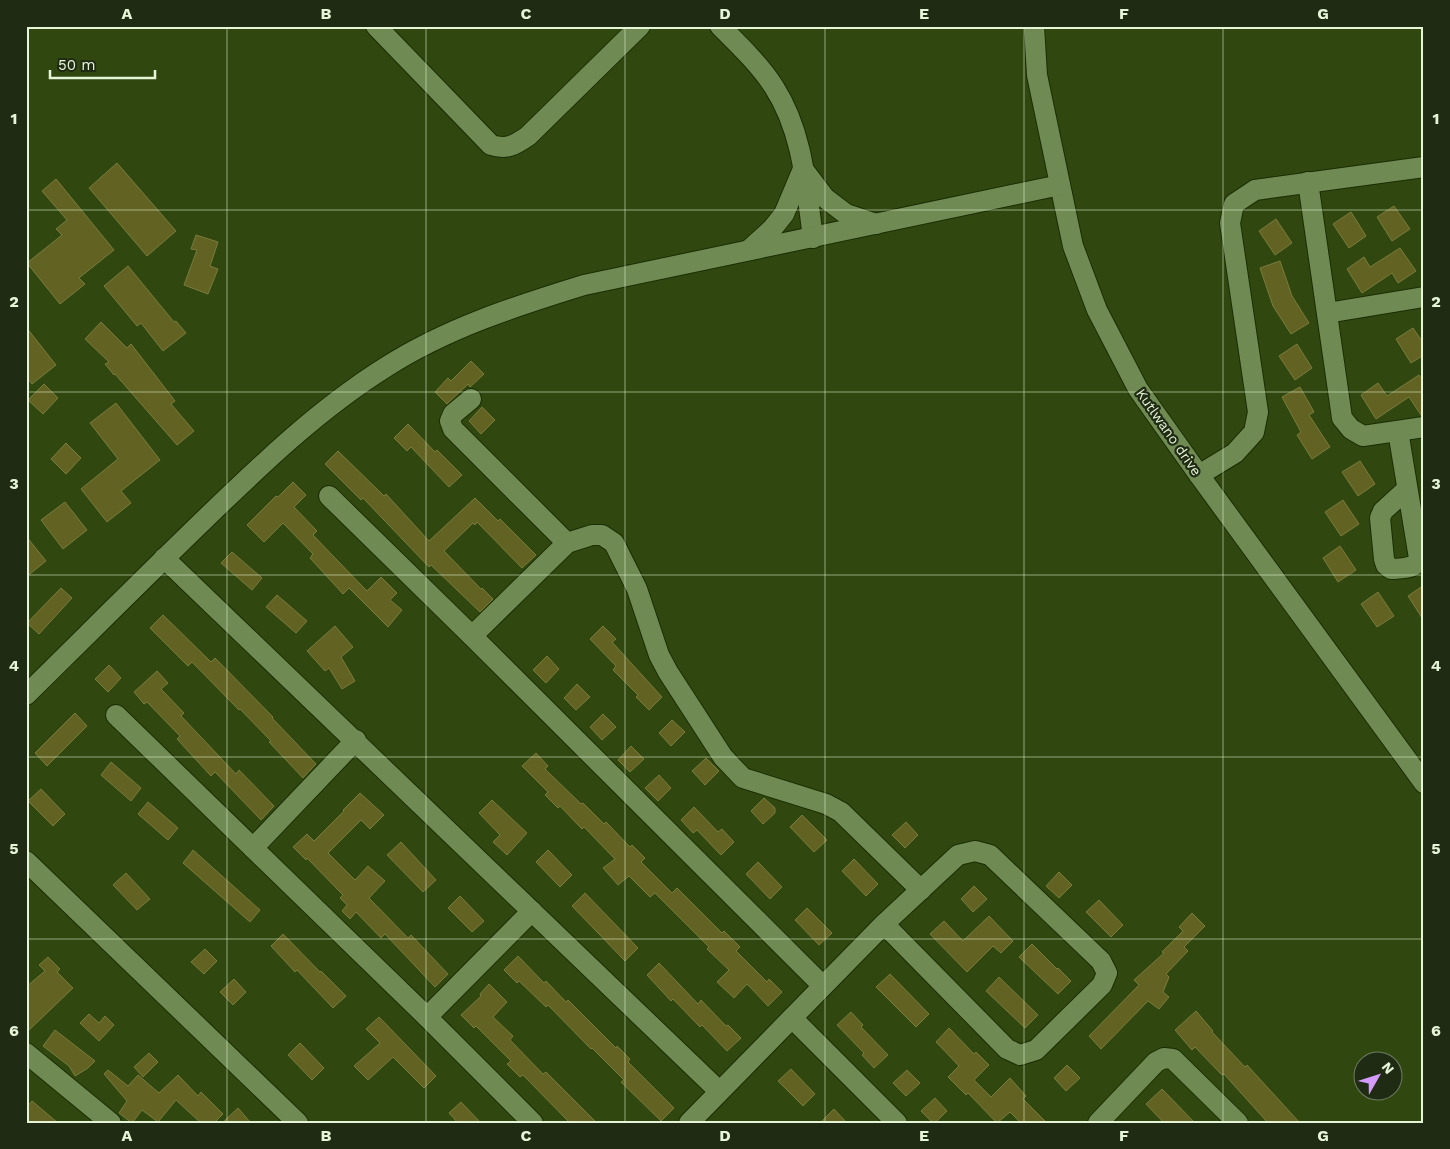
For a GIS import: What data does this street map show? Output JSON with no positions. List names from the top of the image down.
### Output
{
  "streets": {
    "street": ["Kutlwano drive"]
  },
  "scale_bar": "50 m",
  "north": "top right",
  "grid": {
    "columns": [
      "A",
      "B",
      "C",
      "D",
      "E",
      "F",
      "G"
    ],
    "rows": [
      "1",
      "2",
      "3",
      "4",
      "5",
      "6"
    ]
  }
}
